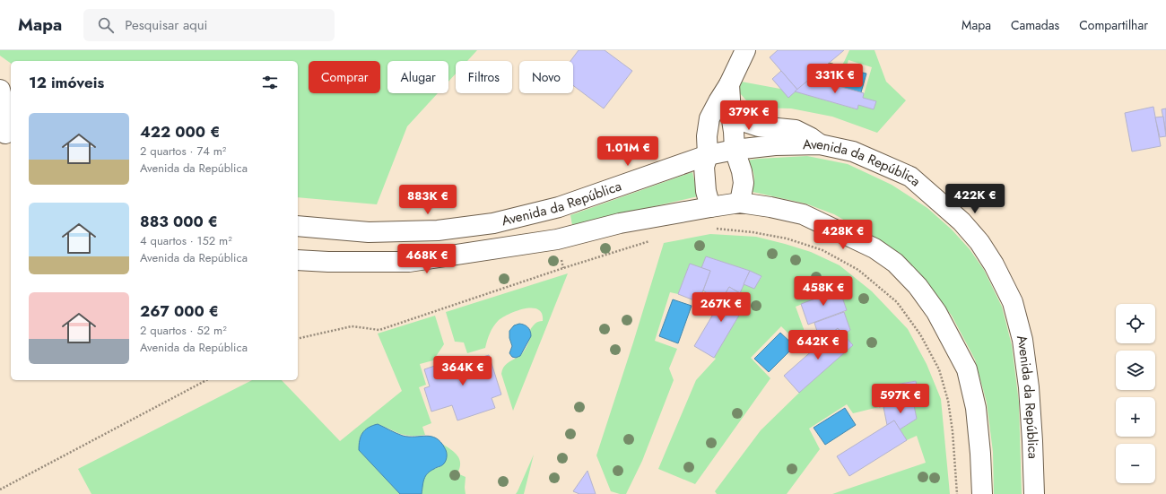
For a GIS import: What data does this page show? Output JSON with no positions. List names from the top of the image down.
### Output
{
  "streets": {
    "main road": ["Avenida da República"]
  },
  "page": {
    "header": "Mapa",
    "search": "Pesquisar aqui",
    "nav": ["Mapa", "Camadas", "Compartilhar"],
    "chip": [
      "Comprar",
      "Alugar",
      "Filtros",
      "Novo"
    ],
    "heading": "12 imóveis",
    "price": [
      "331K €",
      "379K €",
      "1.01M €",
      "422K €",
      "883K €",
      "428K €",
      "468K €",
      "458K €",
      "267K €",
      "642K €",
      "364K €",
      "597K €"
    ],
    "list": [
      {
        "name": "422 000 €",
        "note": "2 quartos · 74 m² · Avenida da República"
      },
      {
        "name": "883 000 €",
        "note": "4 quartos · 152 m² · Avenida da República"
      },
      {
        "name": "267 000 €",
        "note": "2 quartos · 52 m² · Avenida da República"
      }
    ],
    "map_buttons": ["+", "−"]
  }
}
